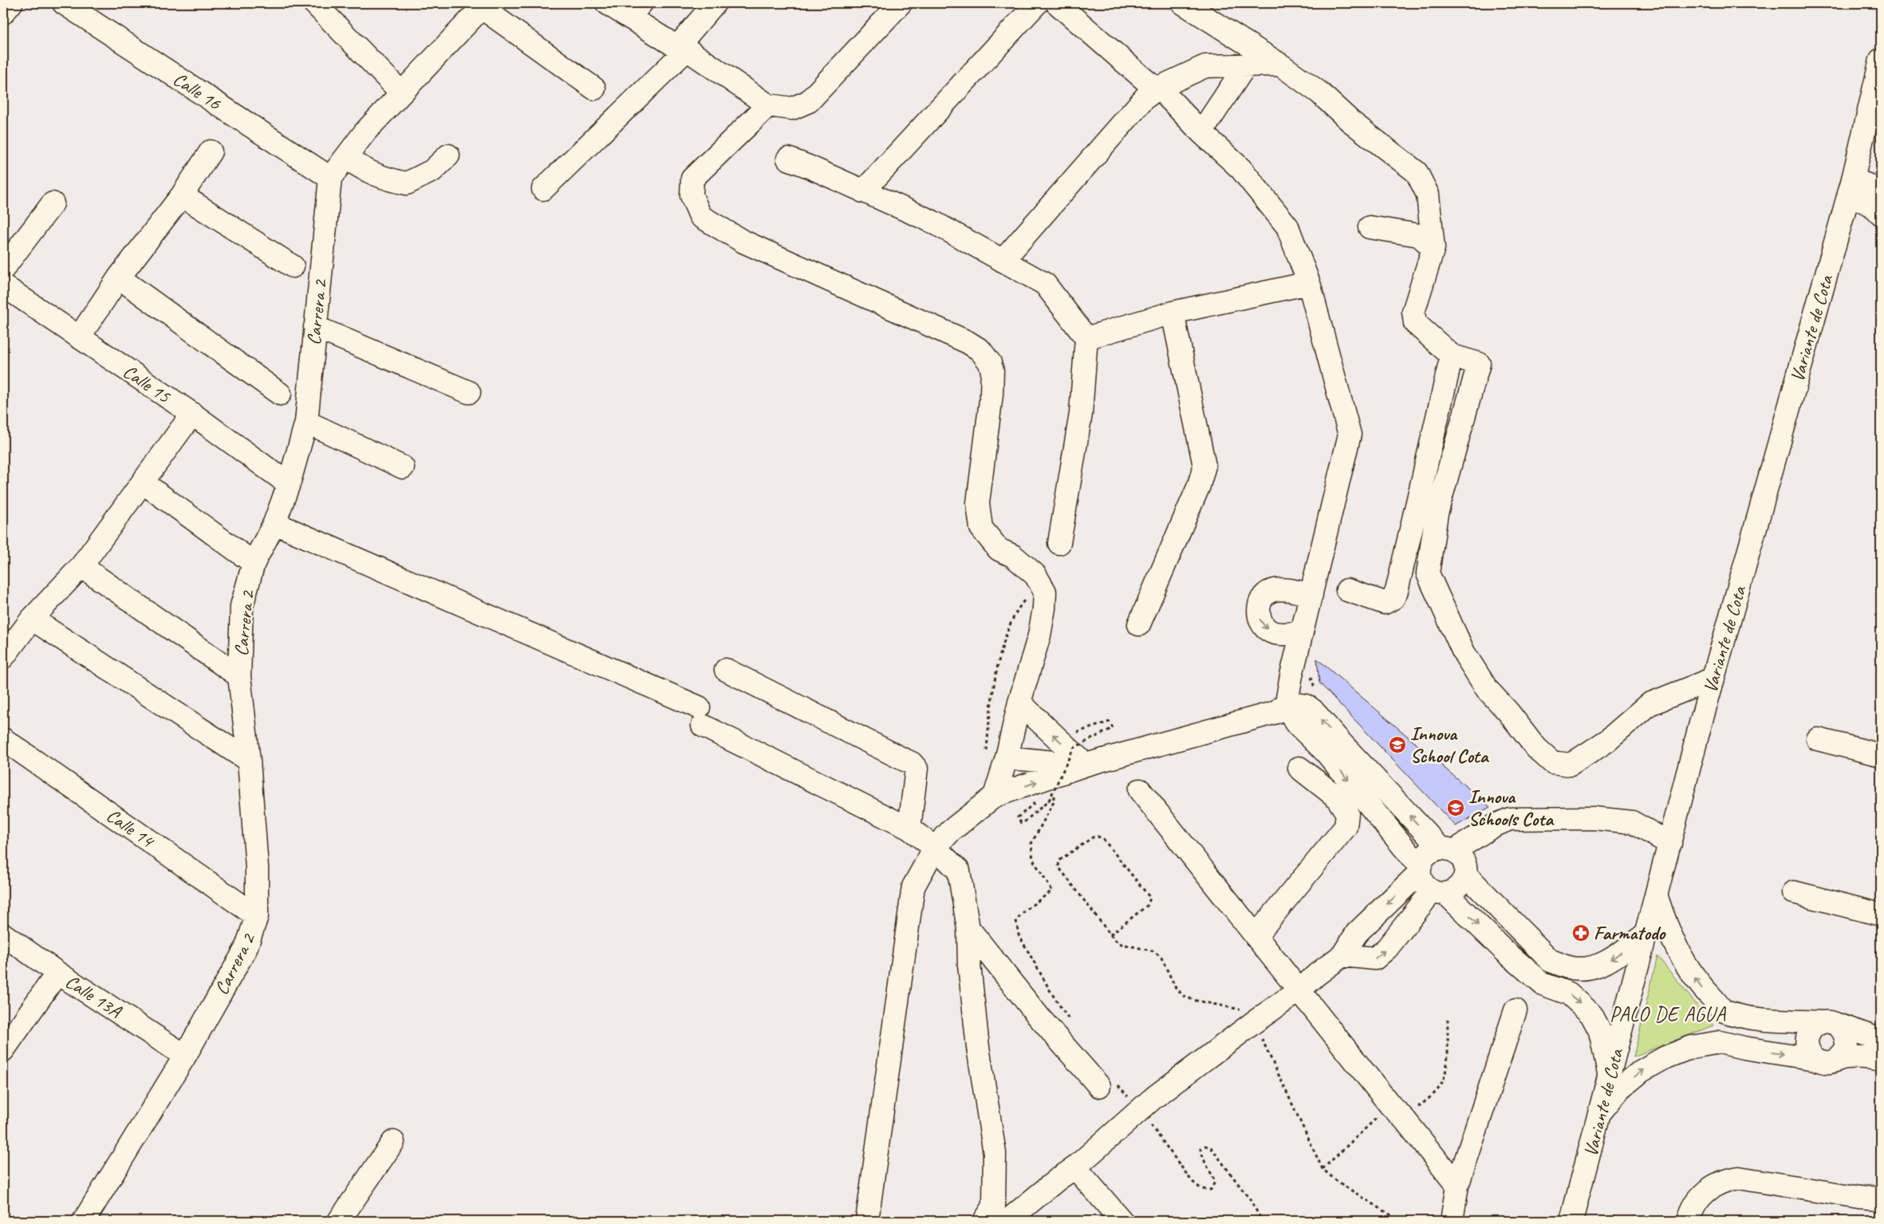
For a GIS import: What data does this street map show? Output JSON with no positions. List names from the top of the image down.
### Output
{
  "streets": {
    "street": [
      "Calle 16",
      "Carrera 2",
      "Variante de Cota",
      "Calle 15",
      "Calle 14",
      "Calle 13A"
    ]
  },
  "crossings": [
    ["Calle 16", "Carrera 2"],
    ["Carrera 2", "Calle 15"],
    ["Carrera 2", "Calle 14"],
    ["Carrera 2", "Calle 13A"]
  ],
  "districts": ["PALO DE AGUA"],
  "places": {
    "school or university": ["Innova School Cota", "Innova Schools Cota"],
    "pharmacy": ["Farmatodo"]
  }
}
